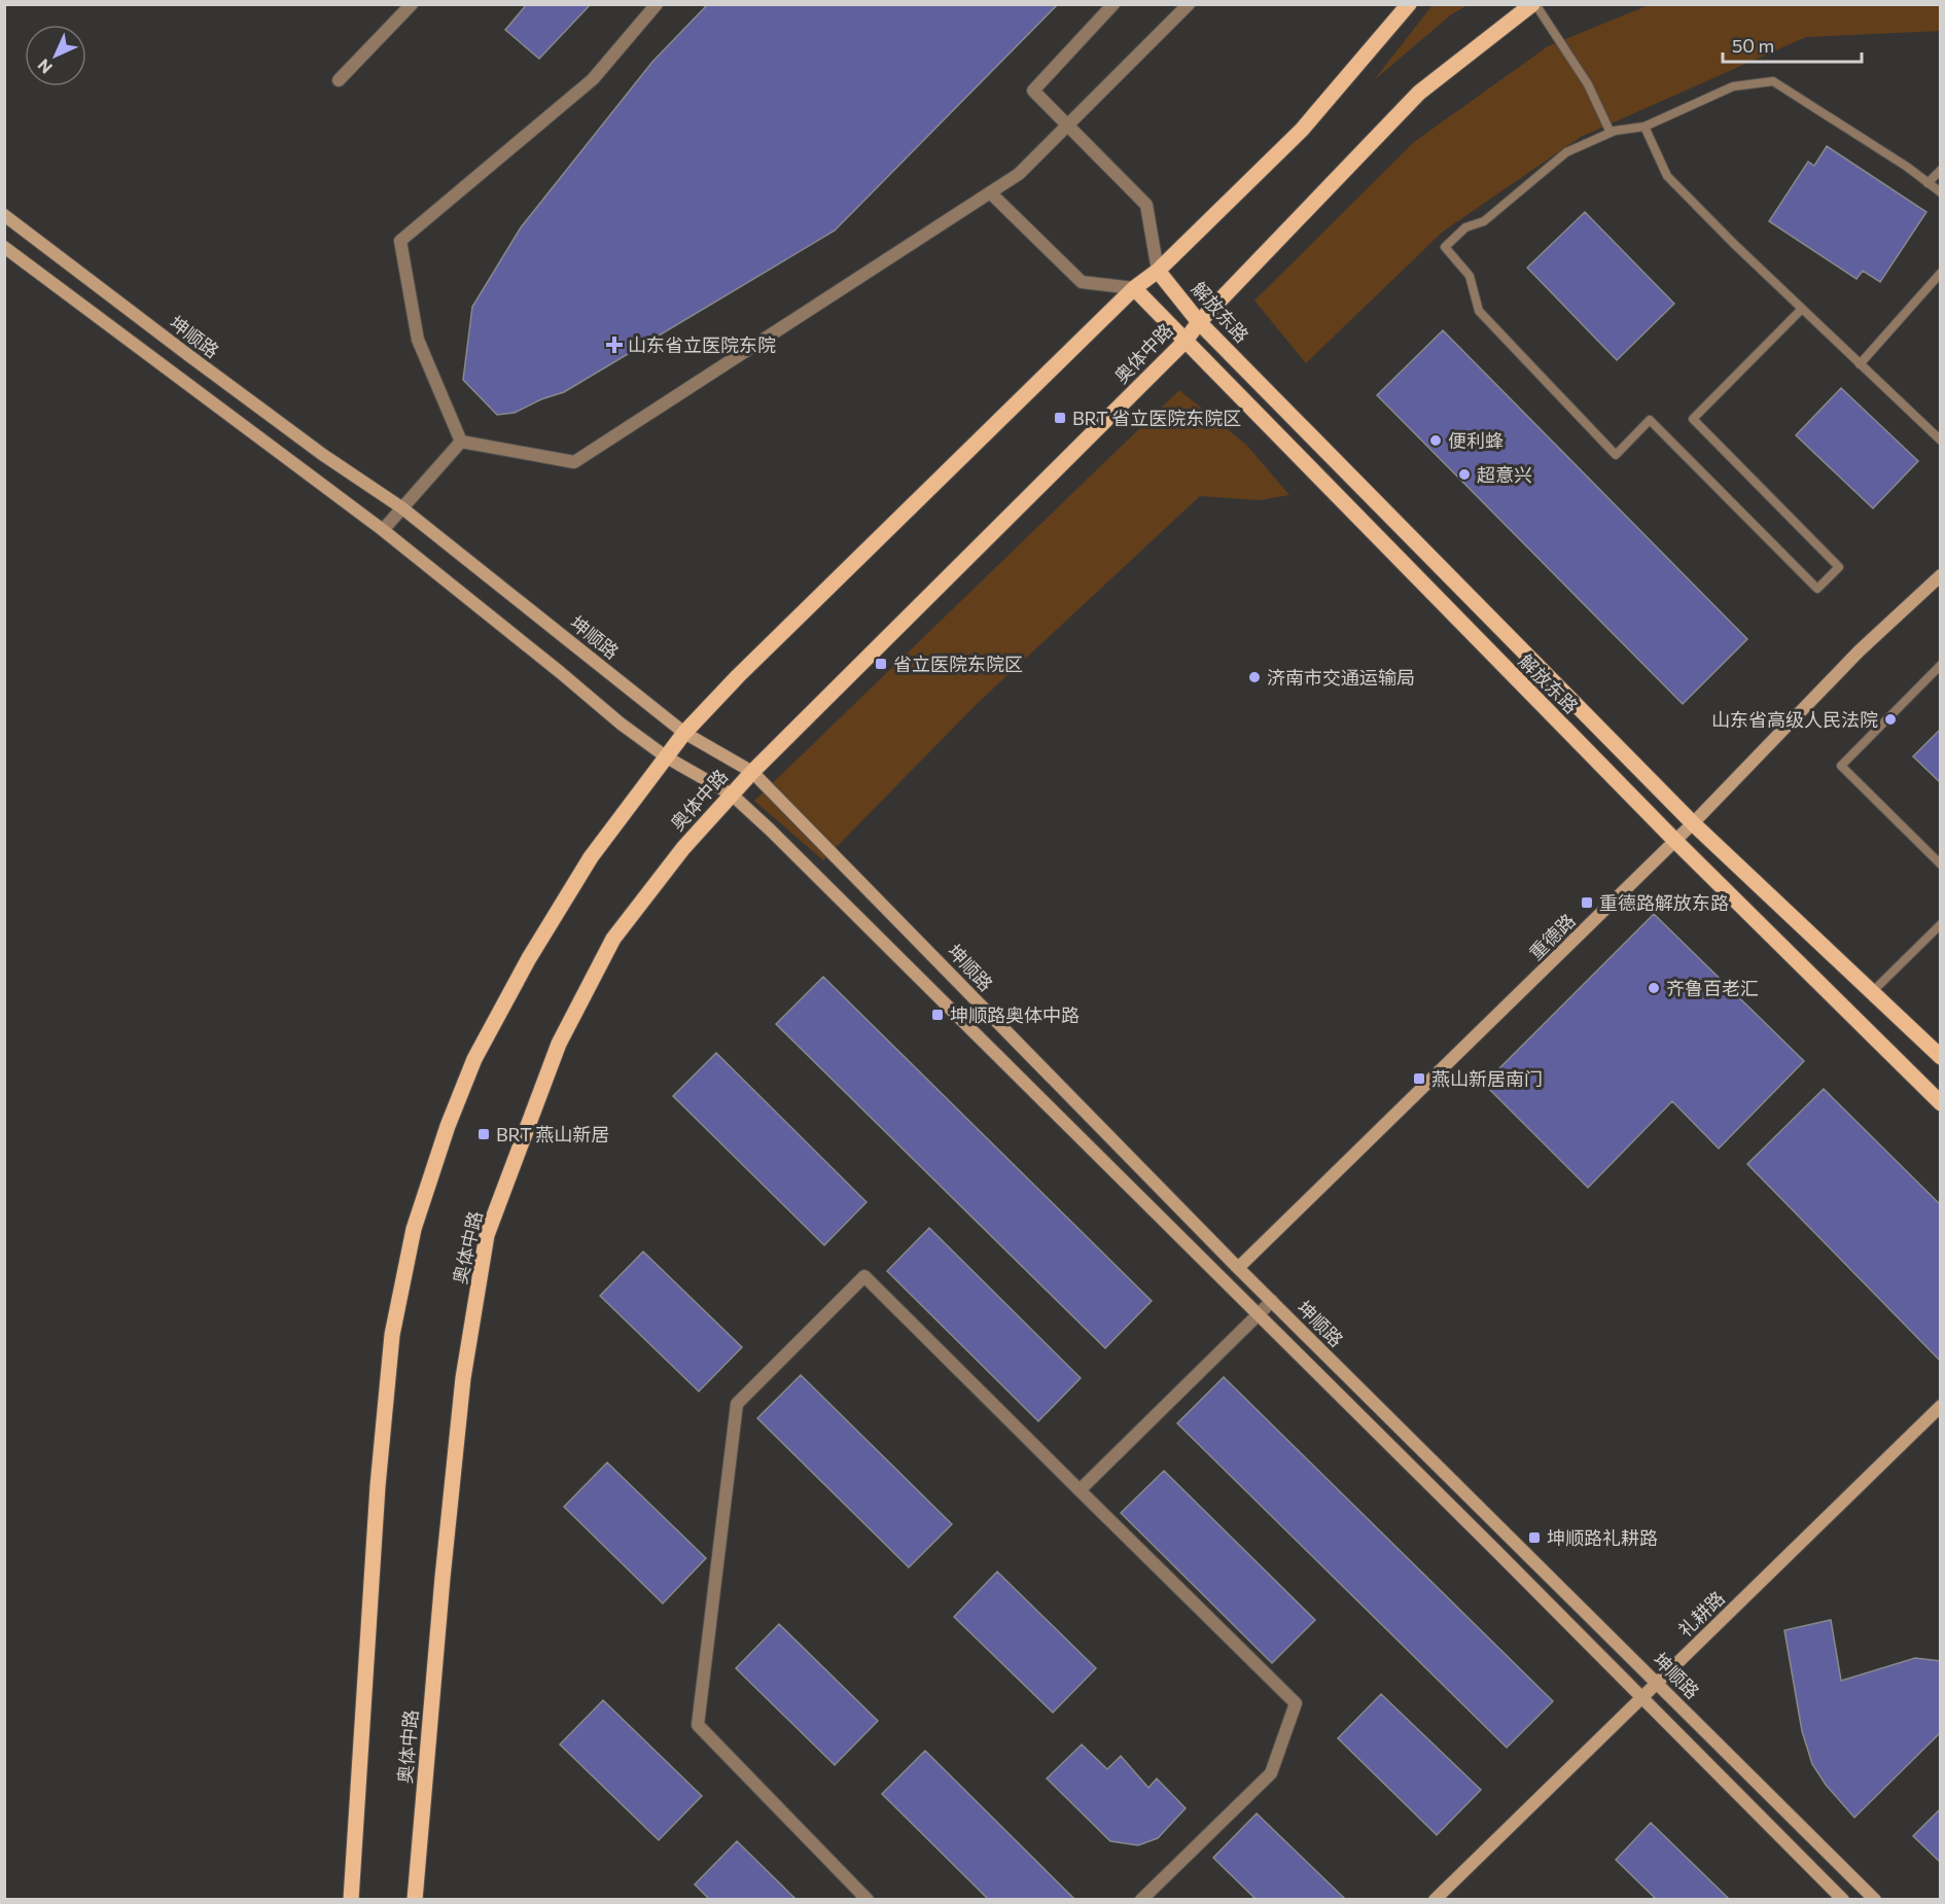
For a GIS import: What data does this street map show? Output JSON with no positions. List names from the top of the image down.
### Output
{
  "streets": {
    "main road": ["解放东路", "奥体中路"],
    "street": ["坤顺路", "重德路", "礼耕路"]
  },
  "crossings": [
    ["解放东路", "奥体中路"],
    ["解放东路", "重德路"],
    ["坤顺路", "奥体中路"],
    ["坤顺路", "重德路"],
    ["坤顺路", "礼耕路"]
  ],
  "places": {
    "health": ["山东省立医院东院"],
    "transit": [
      "BRT 省立医院东院区",
      "省立医院东院区",
      "重德路解放东路",
      "坤顺路奥体中路",
      "燕山新居南门",
      "BRT 燕山新居",
      "坤顺路礼耕路"
    ],
    "other": [
      "便利蜂",
      "超意兴",
      "济南市交通运输局",
      "山东省高级人民法院",
      "齐鲁百老汇"
    ]
  },
  "scale_bar": "50 m",
  "north": "bottom left"
}
